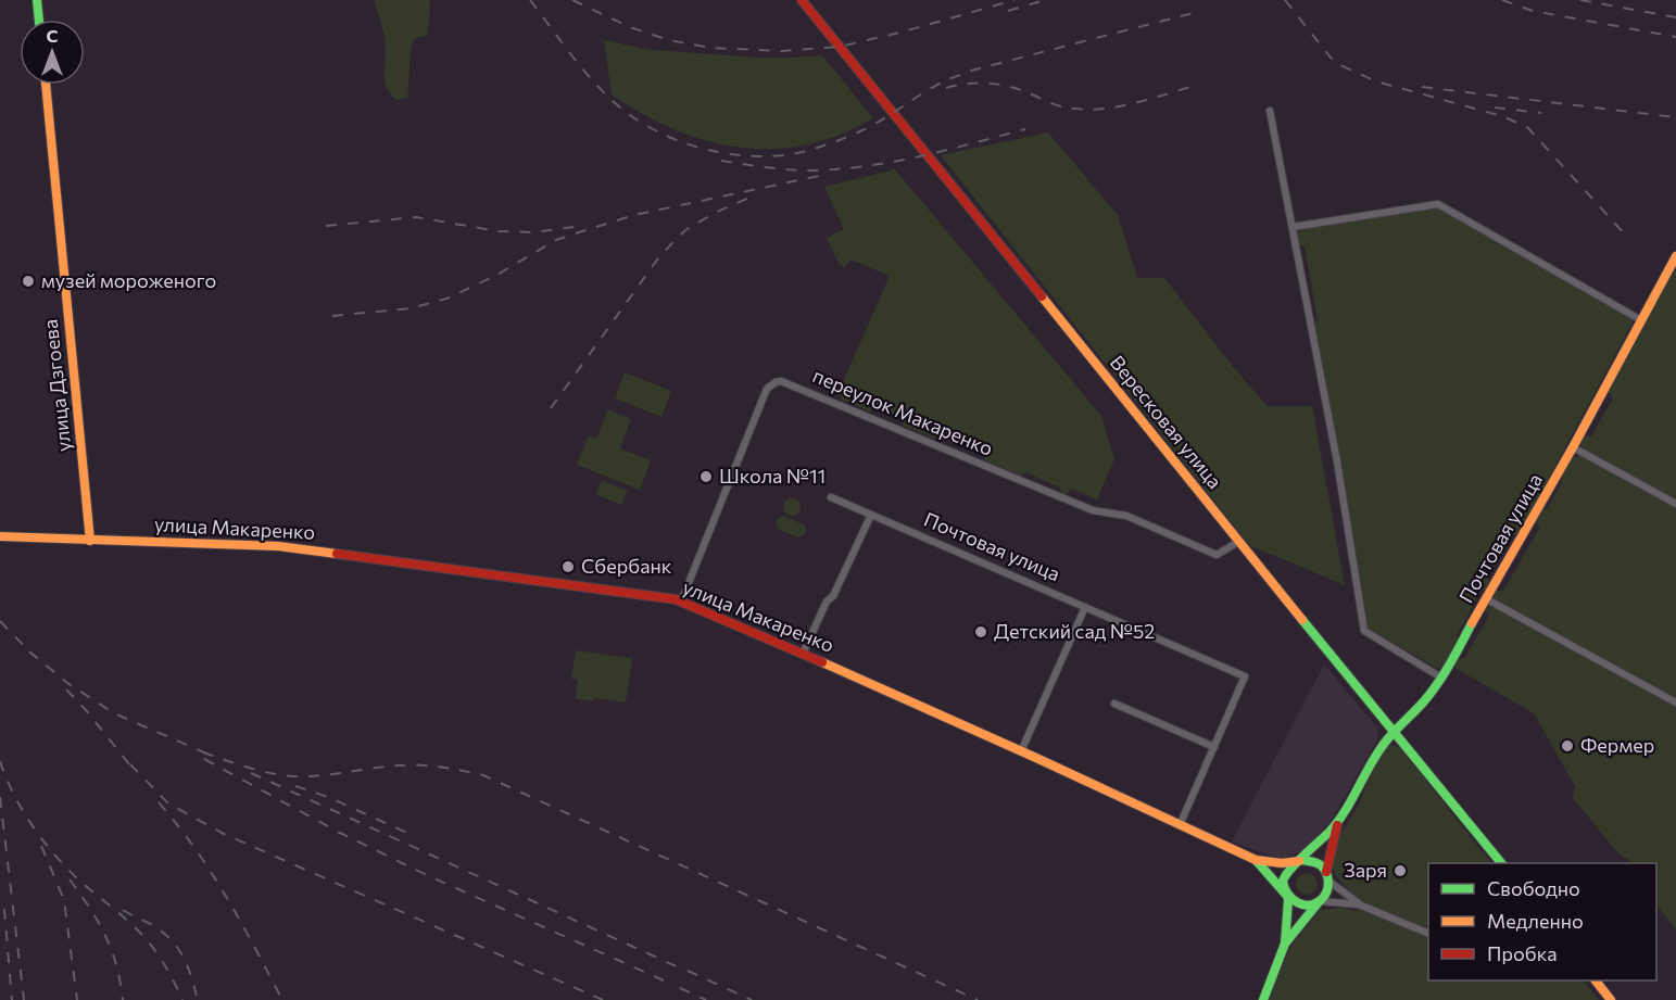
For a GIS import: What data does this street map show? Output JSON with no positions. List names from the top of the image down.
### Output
{
  "streets": {
    "street": [
      "улица Дзгоева",
      "переулок Макаренко",
      "Вересковая улица",
      "улица Макаренко",
      "Почтовая улица"
    ]
  },
  "crossings": [
    ["улица Дзгоева", "улица Макаренко"],
    ["переулок Макаренко", "Вересковая улица"],
    ["переулок Макаренко", "улица Макаренко"],
    ["Вересковая улица", "Почтовая улица"],
    ["улица Макаренко", "Почтовая улица"]
  ],
  "places": [
    "музей мороженого",
    "Школа №11",
    "Сбербанк",
    "Детский сад №52",
    "Фермер",
    "Заря"
  ],
  "legend": ["Свободно", "Медленно", "Пробка"],
  "north": "top"
}
